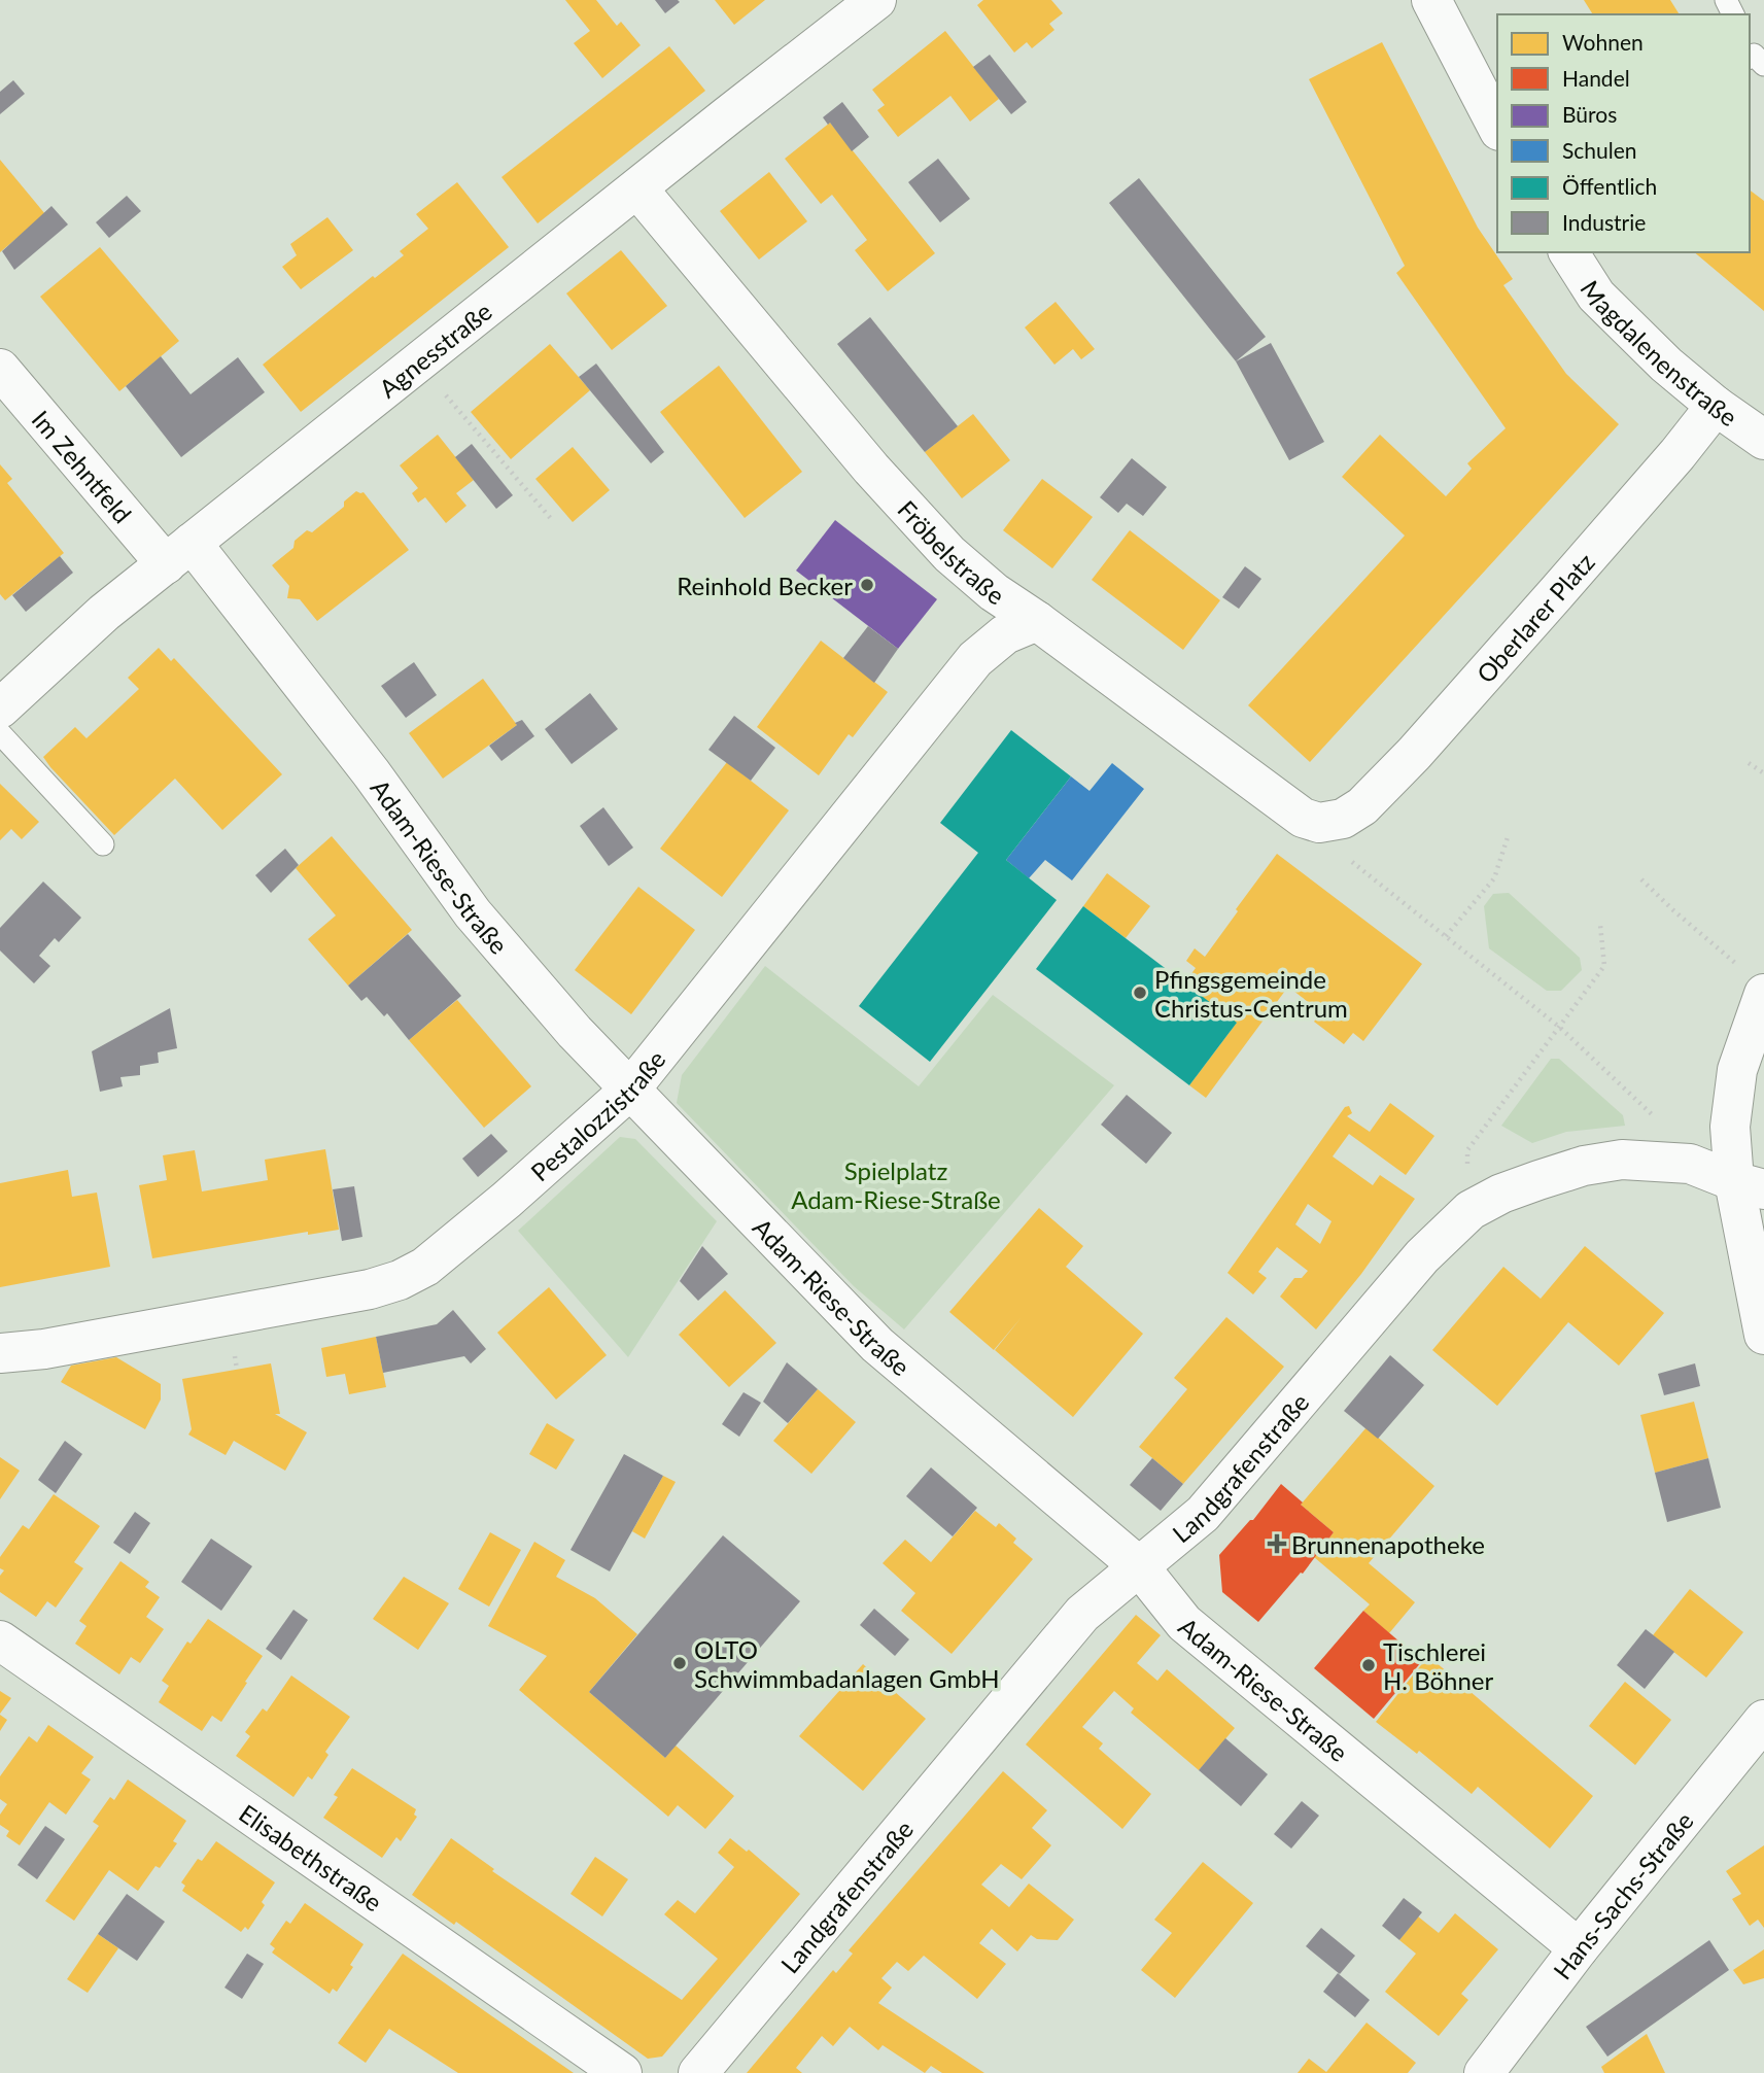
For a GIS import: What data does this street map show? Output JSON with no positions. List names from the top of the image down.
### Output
{
  "streets": {
    "street": [
      "Agnesstraße",
      "Magdalenenstraße",
      "Im Zehntfeld",
      "Fröbelstraße",
      "Oberlarer Platz",
      "Adam-Riese-Straße",
      "Pestalozzistraße",
      "Landgrafenstraße",
      "Elisabethstraße",
      "Hans-Sachs-Straße"
    ]
  },
  "crossings": [
    ["Agnesstraße", "Im Zehntfeld"],
    ["Agnesstraße", "Fröbelstraße"],
    ["Agnesstraße", "Adam-Riese-Straße"],
    ["Magdalenenstraße", "Oberlarer Platz"],
    ["Im Zehntfeld", "Adam-Riese-Straße"],
    ["Fröbelstraße", "Oberlarer Platz"],
    ["Fröbelstraße", "Pestalozzistraße"],
    ["Adam-Riese-Straße", "Pestalozzistraße"],
    ["Adam-Riese-Straße", "Landgrafenstraße"],
    ["Adam-Riese-Straße", "Hans-Sachs-Straße"]
  ],
  "parks": ["Spielplatz Adam-Riese-Straße"],
  "places": {
    "other": [
      "Reinhold Becker",
      "Pfingsgemeinde Christus-Centrum",
      "OLTO Schwimmbadanlagen GmbH",
      "Tischlerei H. Böhner"
    ],
    "health": ["Brunnenapotheke"]
  },
  "legend": [
    "Wohnen",
    "Handel",
    "Büros",
    "Schulen",
    "Öffentlich",
    "Industrie"
  ]
}
